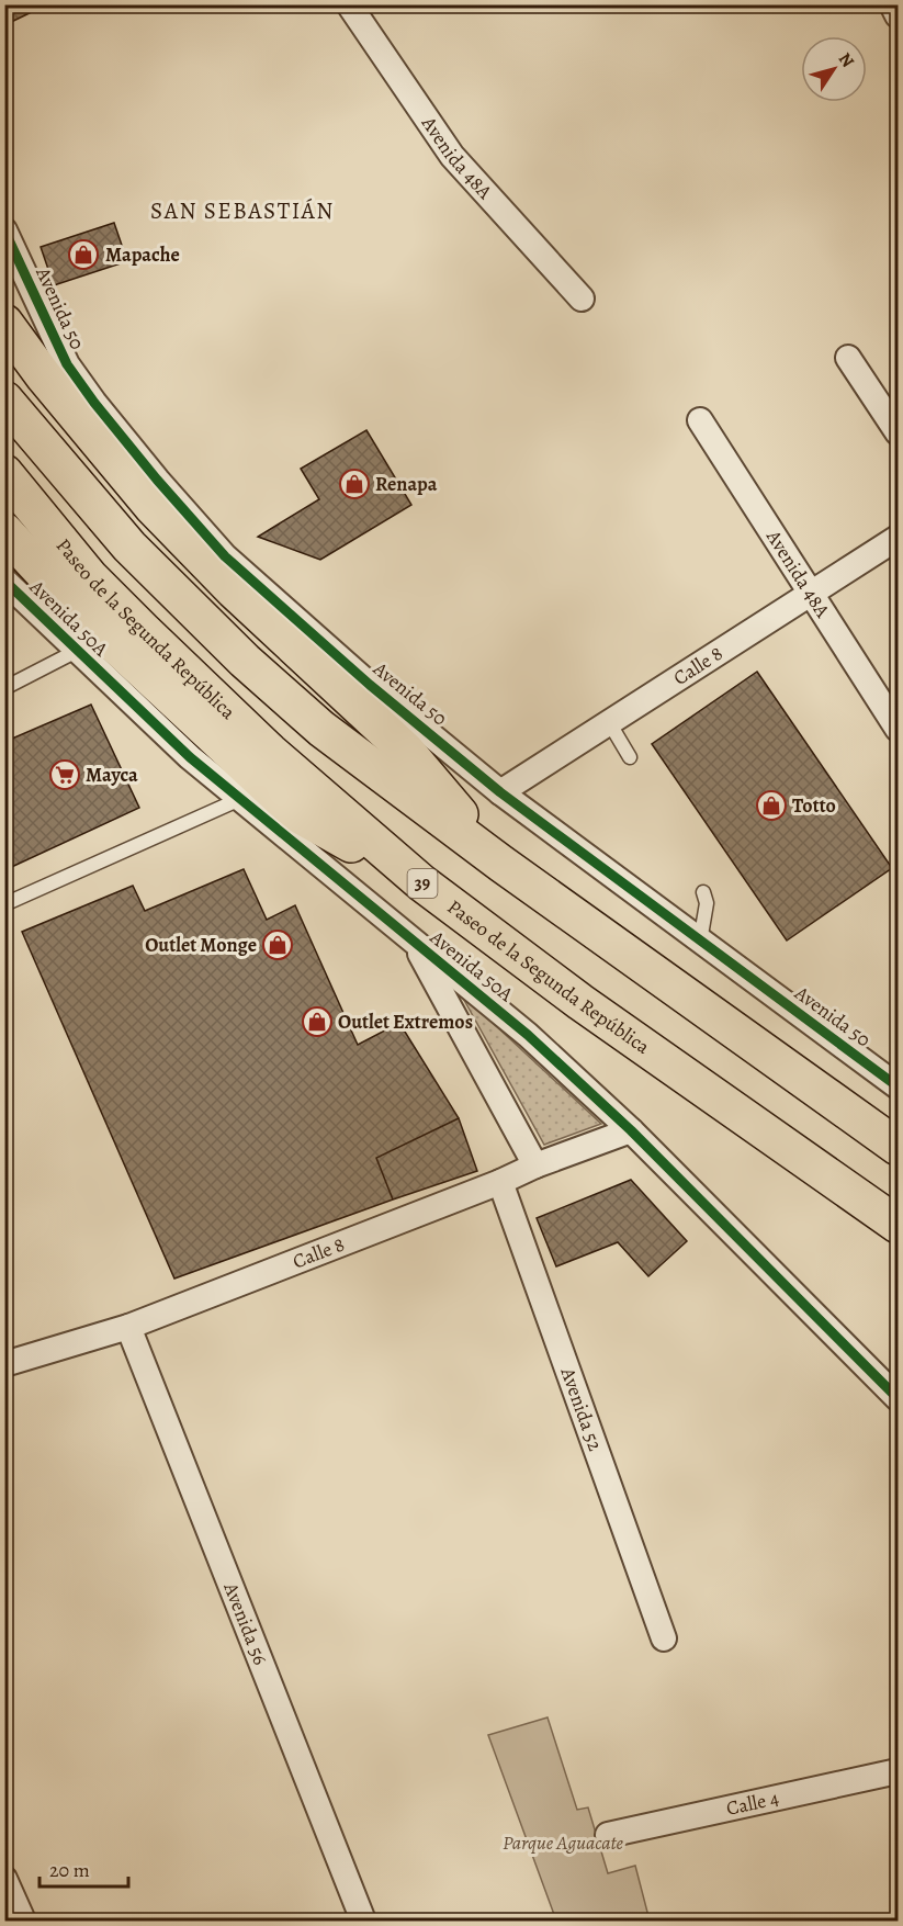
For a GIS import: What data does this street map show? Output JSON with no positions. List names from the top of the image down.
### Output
{
  "streets": {
    "highway": ["Paseo de la Segunda República", "39"],
    "street": [
      "Avenida 48A",
      "Avenida 50",
      "Avenida 50A",
      "Calle 8",
      "Avenida 52",
      "Avenida 56",
      "Calle 4"
    ]
  },
  "crossings": [
    ["Avenida 48A", "Calle 8"],
    ["Avenida 50", "Calle 8"],
    ["Avenida 50A", "Calle 8"],
    ["Calle 8", "Avenida 52"],
    ["Calle 8", "Avenida 56"]
  ],
  "districts": ["SAN SEBASTIÁN"],
  "parks": ["Parque Aguacate"],
  "places": {
    "shop": [
      "Mapache",
      "Renapa",
      "Totto",
      "Outlet Monge",
      "Outlet Extremos"
    ],
    "supermarket": ["Mayca"]
  },
  "scale_bar": "20 m",
  "north": "top right"
}
